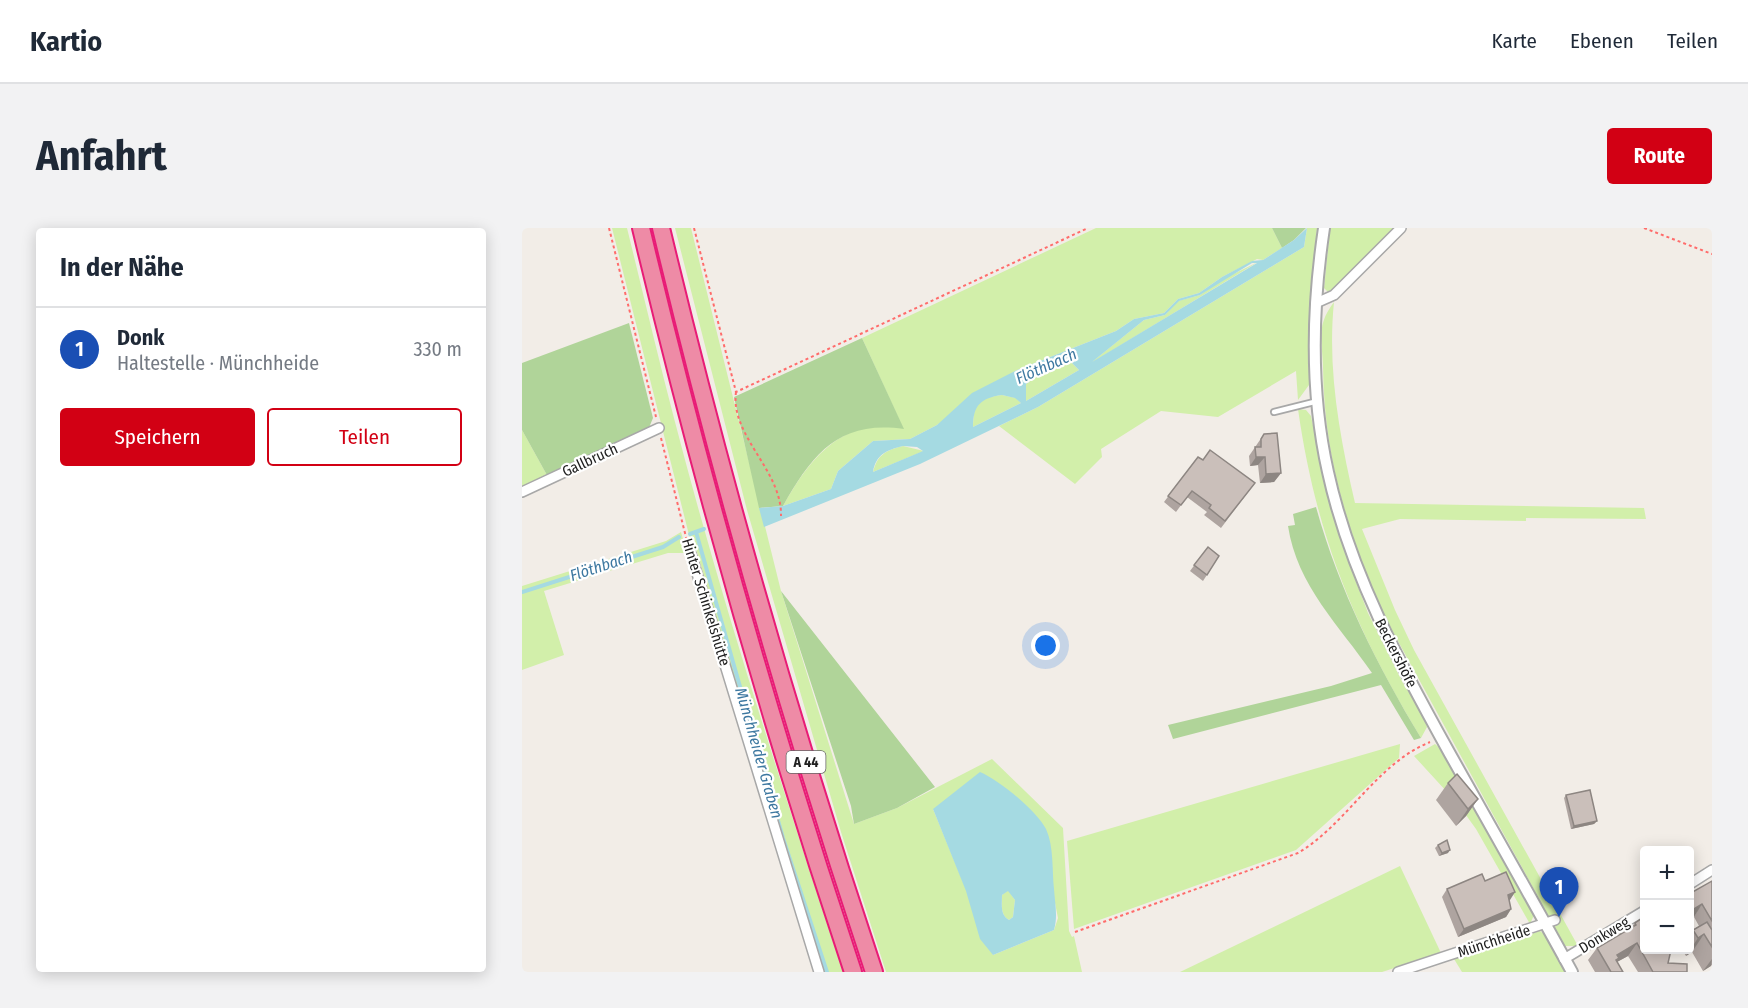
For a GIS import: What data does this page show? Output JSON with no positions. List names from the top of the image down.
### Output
{
  "streets": {
    "highway": ["A 44"],
    "street": [
      "Gallbruch",
      "Hinter Schinkelshütte",
      "Beckershöfe",
      "Donkweg",
      "Münchheide"
    ]
  },
  "crossings": [
    ["Gallbruch", "Hinter Schinkelshütte"],
    ["Beckershöfe", "Donkweg"],
    ["Beckershöfe", "Münchheide"]
  ],
  "water": ["Flöthbach", "Münchheider Graben"],
  "page": {
    "header": "Kartio",
    "nav": ["Karte", "Ebenen", "Teilen"],
    "buttons": [
      "Route",
      ["Speichern", "Teilen"]
    ],
    "title": "Anfahrt",
    "heading": "In der Nähe",
    "list": [
      {
        "mark": "1",
        "name": "Donk",
        "note": "Haltestelle · Münchheide",
        "value": "330 m"
      }
    ],
    "map_buttons": ["+", "−"],
    "pins": "1"
  }
}
